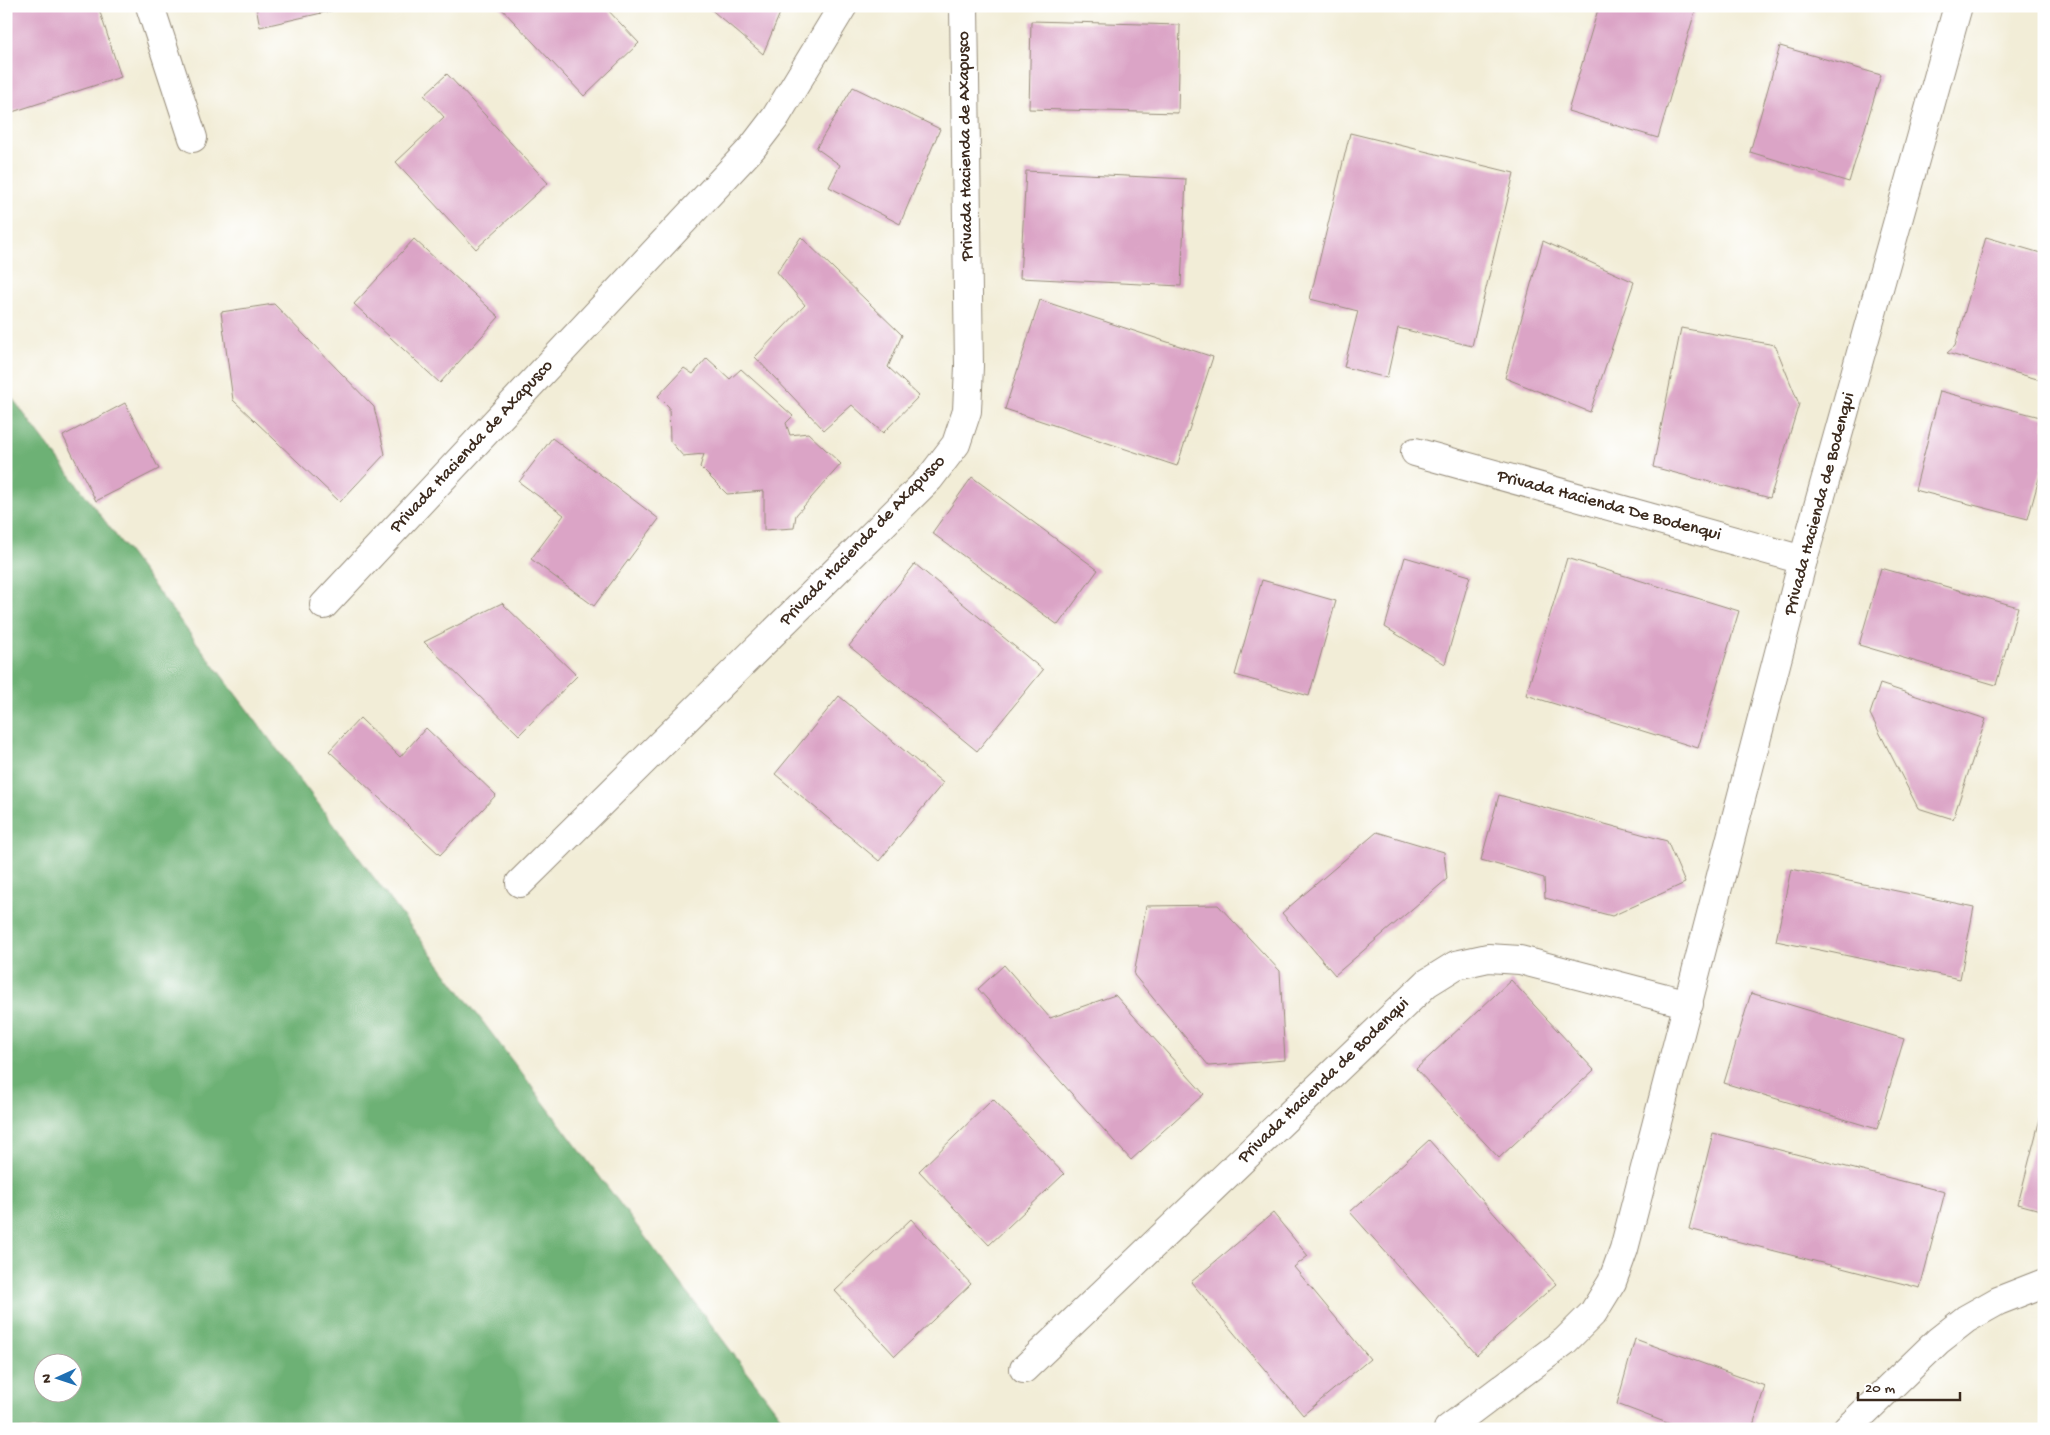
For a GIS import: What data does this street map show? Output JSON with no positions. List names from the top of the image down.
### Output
{
  "streets": {
    "street": ["Privada Hacienda de Axapusco", "Privada Hacienda de Bodenqui", "Privada Hacienda De Bodenqui"]
  },
  "crossings": [
    ["Privada Hacienda de Bodenqui", "Privada Hacienda De Bodenqui"]
  ],
  "scale_bar": "20 m",
  "north": "left"
}
